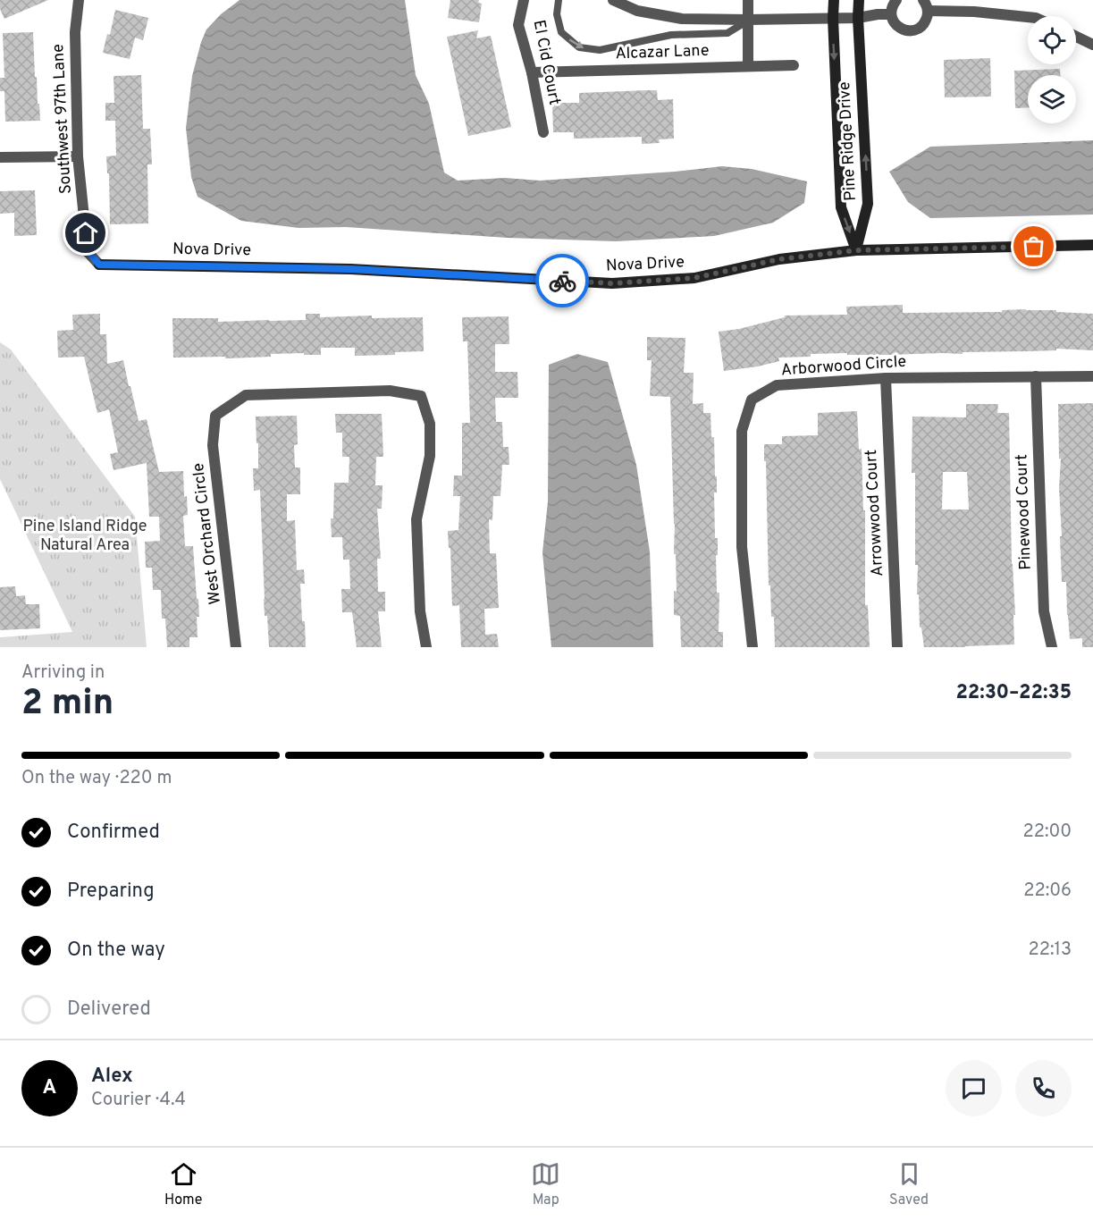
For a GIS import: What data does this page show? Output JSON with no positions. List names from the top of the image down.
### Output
{
  "streets": {
    "street": [
      "Alcazar Lane",
      "El Cid Court",
      "Southwest 97th Lane",
      "Pine Ridge Drive",
      "Nova Drive",
      "Arborwood Circle",
      "Pinewood Court",
      "Arrowwood Court",
      "West Orchard Circle"
    ]
  },
  "crossings": [
    ["Alcazar Lane", "El Cid Court"],
    ["Southwest 97th Lane", "Nova Drive"],
    ["Pine Ridge Drive", "Nova Drive"],
    ["Arborwood Circle", "Pinewood Court"],
    ["Arborwood Circle", "Arrowwood Court"]
  ],
  "parks": ["Pine Island Ridge Natural Area"],
  "page": {
    "heading": ["2 min", "Arriving in", "22:30–22:35"],
    "panel": ["Alex", "Courier · 4.4"],
    "bar": "On the way · 220 m",
    "list": [
      ["Confirmed", "22:00"],
      ["Preparing", "22:06"],
      ["On the way", "22:13"],
      "Delivered"
    ],
    "round": "A",
    "tabs": ["Home", "Map", "Saved"]
  }
}
